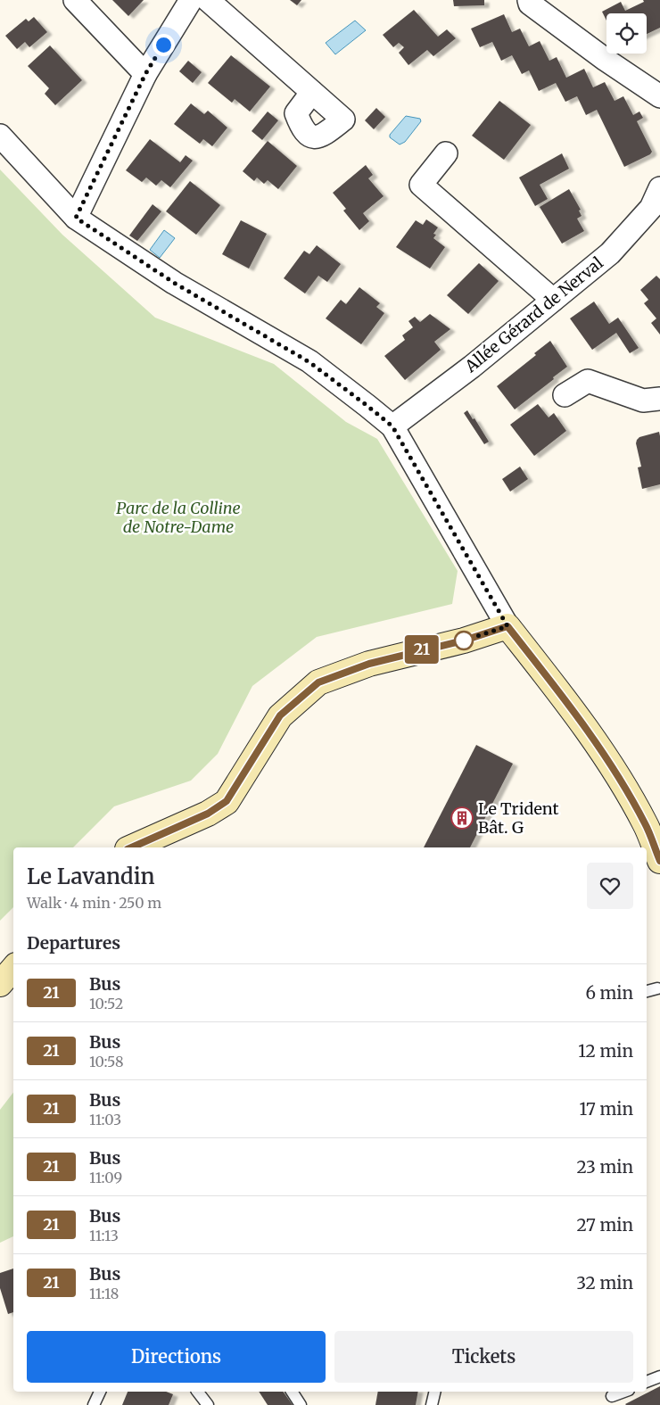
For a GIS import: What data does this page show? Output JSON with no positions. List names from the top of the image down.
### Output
{
  "streets": {
    "street": ["Allée Gérard de Nerval"]
  },
  "parks": ["Parc de la Colline de Notre-Dame"],
  "places": {
    "building": ["Le Trident Bât. G"]
  },
  "lines": ["bus line 21"],
  "page": {
    "on_map": "21",
    "heading": [
      ["Le Lavandin", "Walk · 4 min · 250 m"],
      "Departures"
    ],
    "list": [
      {
        "mark": "21",
        "name": "Bus",
        "note": "10:52",
        "value": "6 min"
      },
      {
        "mark": "21",
        "name": "Bus",
        "note": "10:58",
        "value": "12 min"
      },
      {
        "mark": "21",
        "name": "Bus",
        "note": "11:03",
        "value": "17 min"
      },
      {
        "mark": "21",
        "name": "Bus",
        "note": "11:09",
        "value": "23 min"
      },
      {
        "mark": "21",
        "name": "Bus",
        "note": "11:13",
        "value": "27 min"
      },
      {
        "mark": "21",
        "name": "Bus",
        "note": "11:18",
        "value": "32 min"
      }
    ],
    "buttons": ["Directions", "Tickets"]
  }
}
